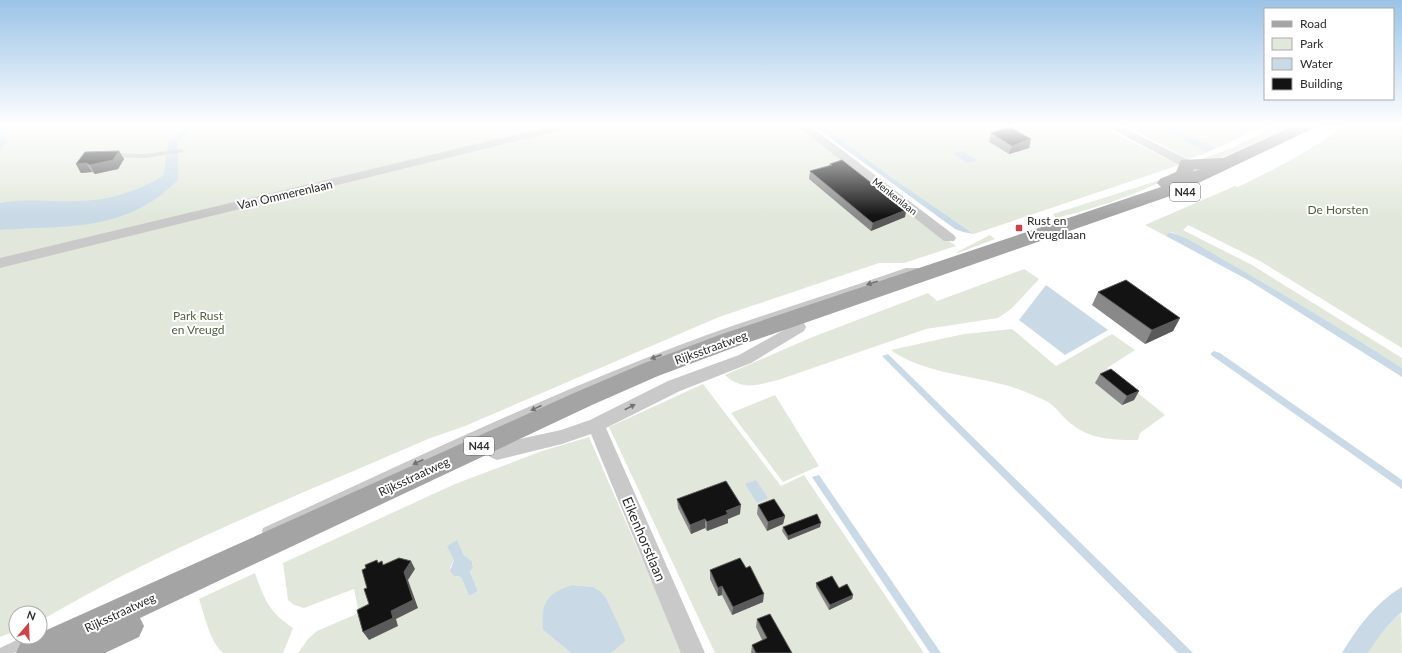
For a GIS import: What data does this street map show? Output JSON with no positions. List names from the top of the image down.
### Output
{
  "streets": {
    "main road": ["N44", "Rijksstraatweg"],
    "street": ["Van Ommerenlaan", "Menkenlaan", "Eikenhorstlaan"]
  },
  "crossings": [
    ["N44", "Rijksstraatweg"],
    ["Rijksstraatweg", "Eikenhorstlaan"]
  ],
  "parks": ["De Horsten", "Park Rust en Vreugd"],
  "places": {
    "transit": ["Rust en Vreugdlaan"]
  },
  "legend": [
    "Road",
    "Park",
    "Water",
    "Building"
  ],
  "north": "top"
}
